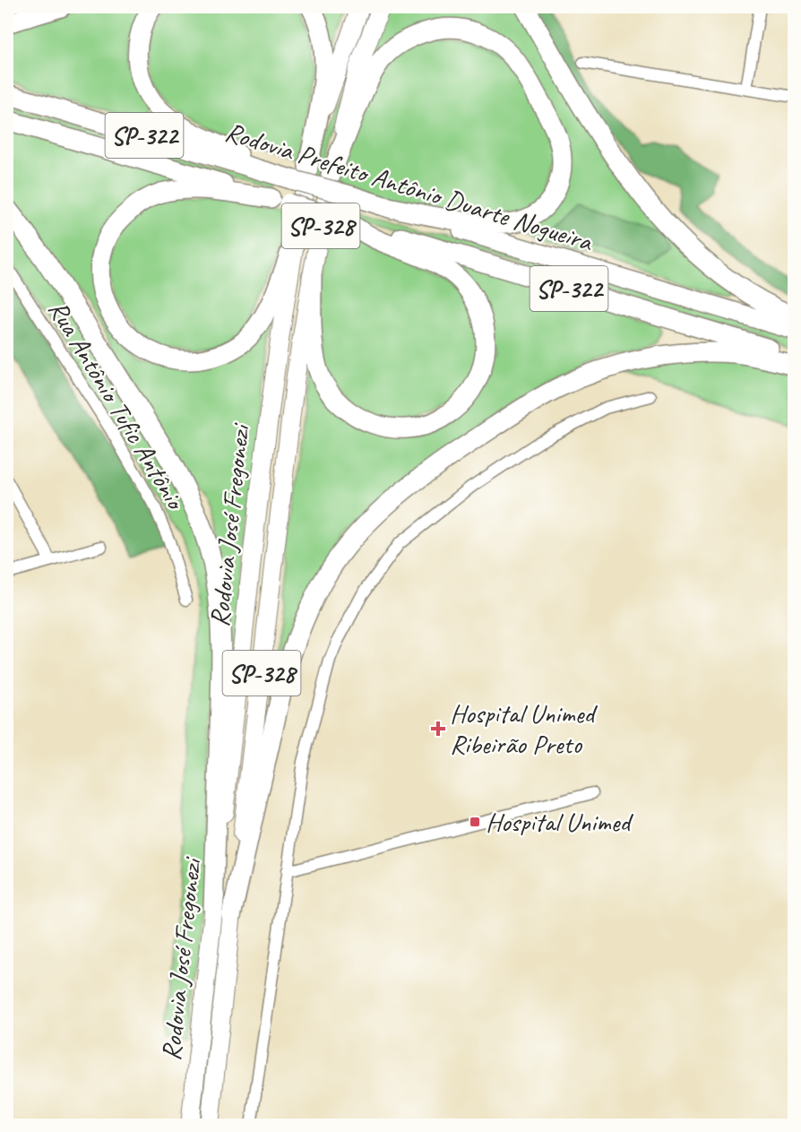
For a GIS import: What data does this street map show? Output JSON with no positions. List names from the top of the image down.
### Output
{
  "streets": {
    "highway": [
      "SP-322",
      "Rodovia Prefeito Antônio Duarte Nogueira",
      "SP-328",
      "Rodovia José Fregonezi"
    ],
    "street": ["Rua Antônio Tufic Antônio"]
  },
  "places": {
    "health": ["Hospital Unimed Ribeirão Preto"],
    "transit": ["Hospital Unimed"]
  }
}
